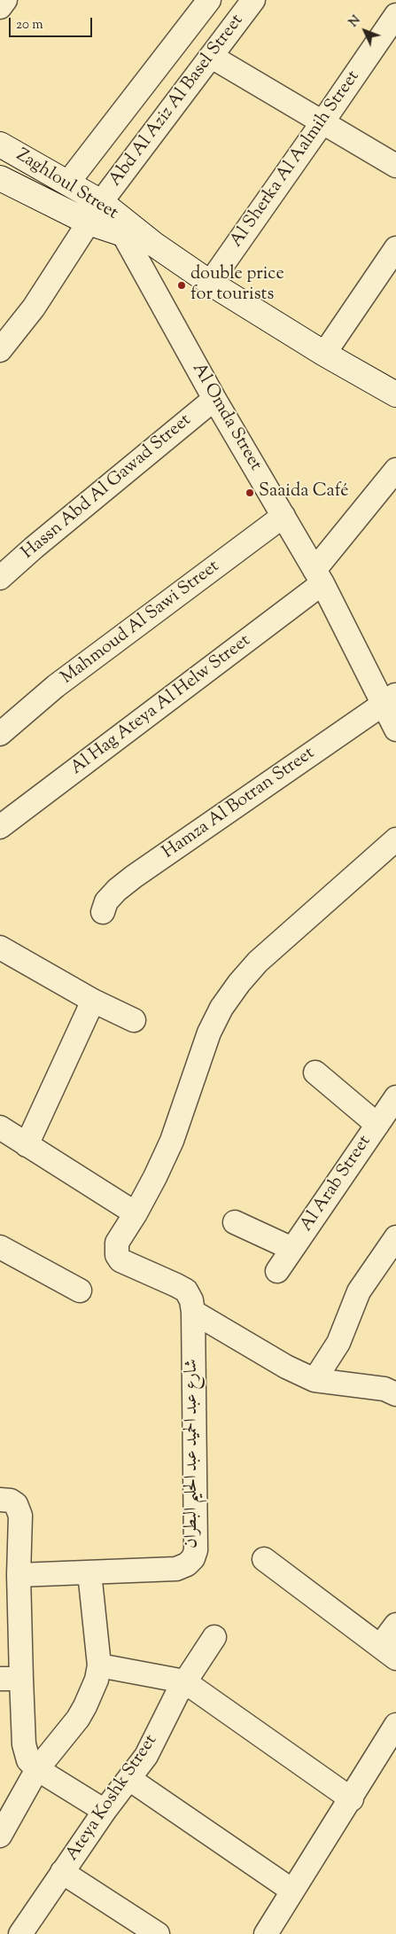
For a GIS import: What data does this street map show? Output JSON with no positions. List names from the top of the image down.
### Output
{
  "streets": {
    "street": [
      "Abd Al Aziz Al Basel Street",
      "Al Sherka Al Aalmih Street",
      "Zaghloul Street",
      "Al Omda Street",
      "Hassn Abd Al Gawad Street",
      "Mahmoud Al Sawi Street",
      "Al Hag Ateya Al Helw Street",
      "Hamza Al Botran Street",
      "Al Arab Street",
      "شارع عبد الحميد عبد الحليم البطران",
      "Ateya Koshk Street"
    ]
  },
  "crossings": [
    ["Abd Al Aziz Al Basel Street", "Zaghloul Street"],
    ["Al Sherka Al Aalmih Street", "Zaghloul Street"],
    ["Zaghloul Street", "Al Omda Street"],
    ["Al Omda Street", "Hassn Abd Al Gawad Street"],
    ["Al Omda Street", "Mahmoud Al Sawi Street"],
    ["Al Omda Street", "Al Hag Ateya Al Helw Street"],
    ["Al Omda Street", "Hamza Al Botran Street"]
  ],
  "places": ["double price for tourists", "Saaida Café"],
  "scale_bar": "20 m",
  "north": "top left"
}
